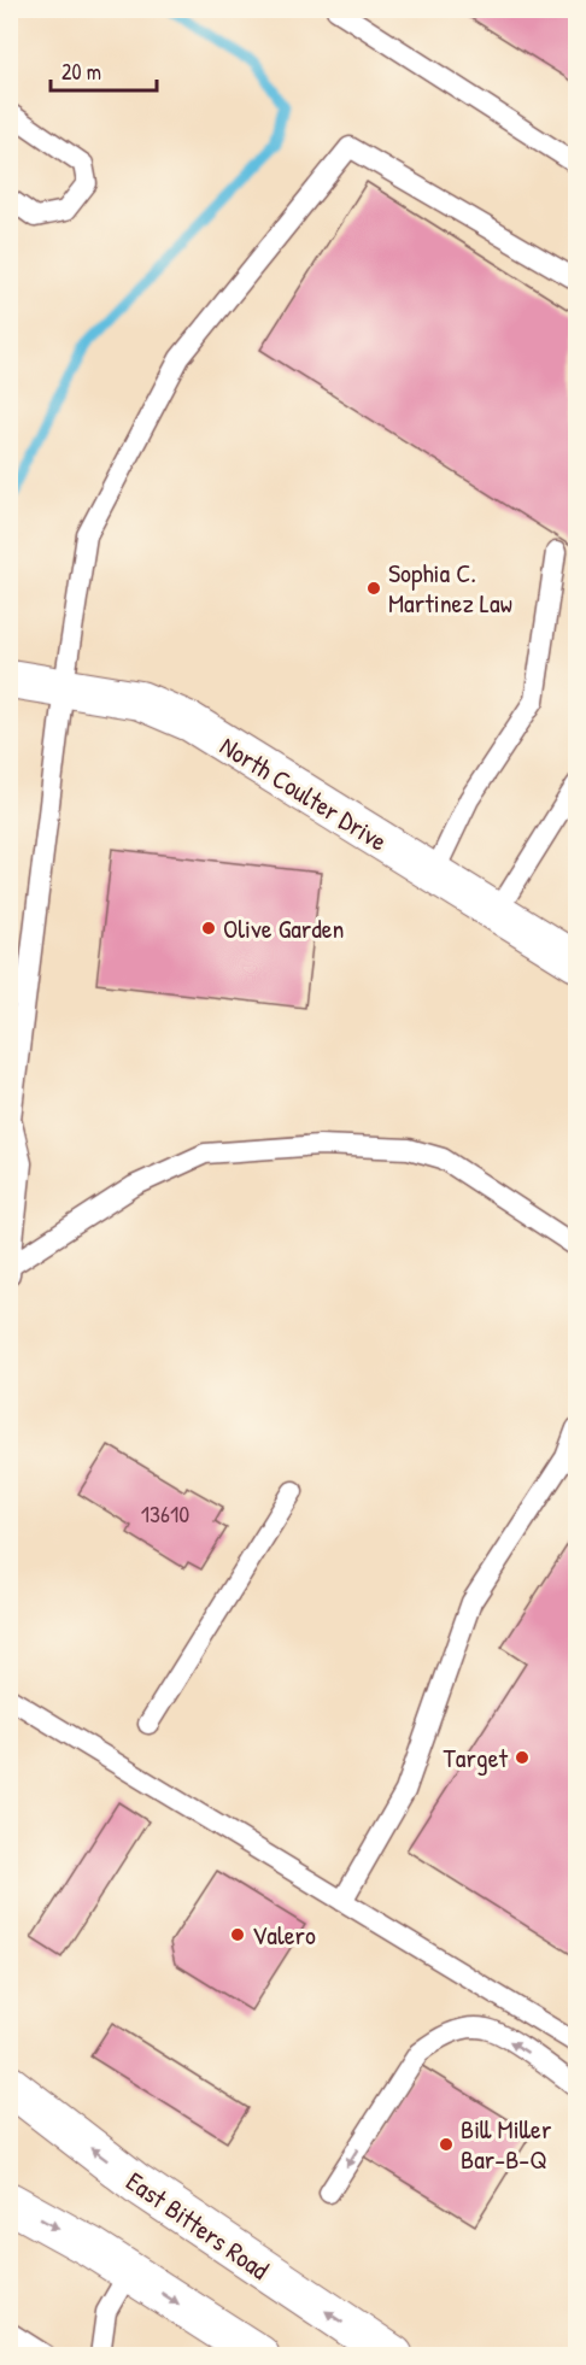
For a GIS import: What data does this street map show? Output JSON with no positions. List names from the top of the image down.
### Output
{
  "streets": {
    "main road": ["East Bitters Road"],
    "street": ["North Coulter Drive"]
  },
  "places": [
    "Sophia C. Martinez Law",
    "Olive Garden",
    "Target",
    "Valero",
    "Bill Miller Bar-B-Q"
  ],
  "house_numbers": ["13610"],
  "scale_bar": "20 m"
}
